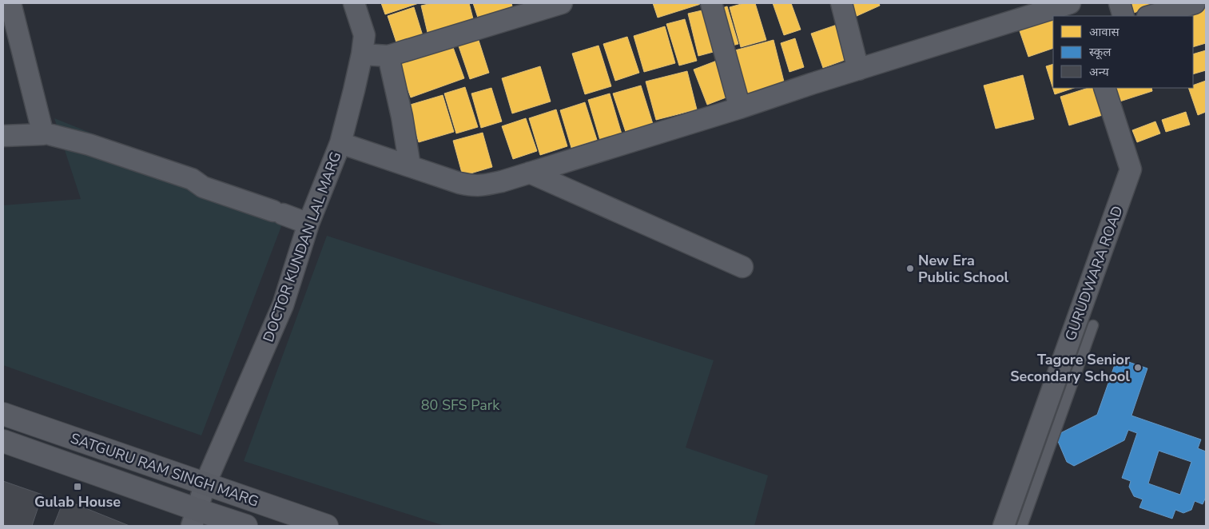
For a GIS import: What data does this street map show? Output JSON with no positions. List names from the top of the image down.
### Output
{
  "streets": {
    "main road": ["SATGURU RAM SINGH MARG"],
    "street": ["DOCTOR KUNDAN LAL MARG", "GURUDWARA ROAD"]
  },
  "crossings": [
    ["DOCTOR KUNDAN LAL MARG", "SATGURU RAM SINGH MARG"]
  ],
  "parks": ["80 SFS Park"],
  "places": {
    "other": ["New Era Public School", "Tagore Senior Secondary School"],
    "transit": ["Gulab House"]
  },
  "legend": ["आवास", "स्कूल", "अन्य"]
}
